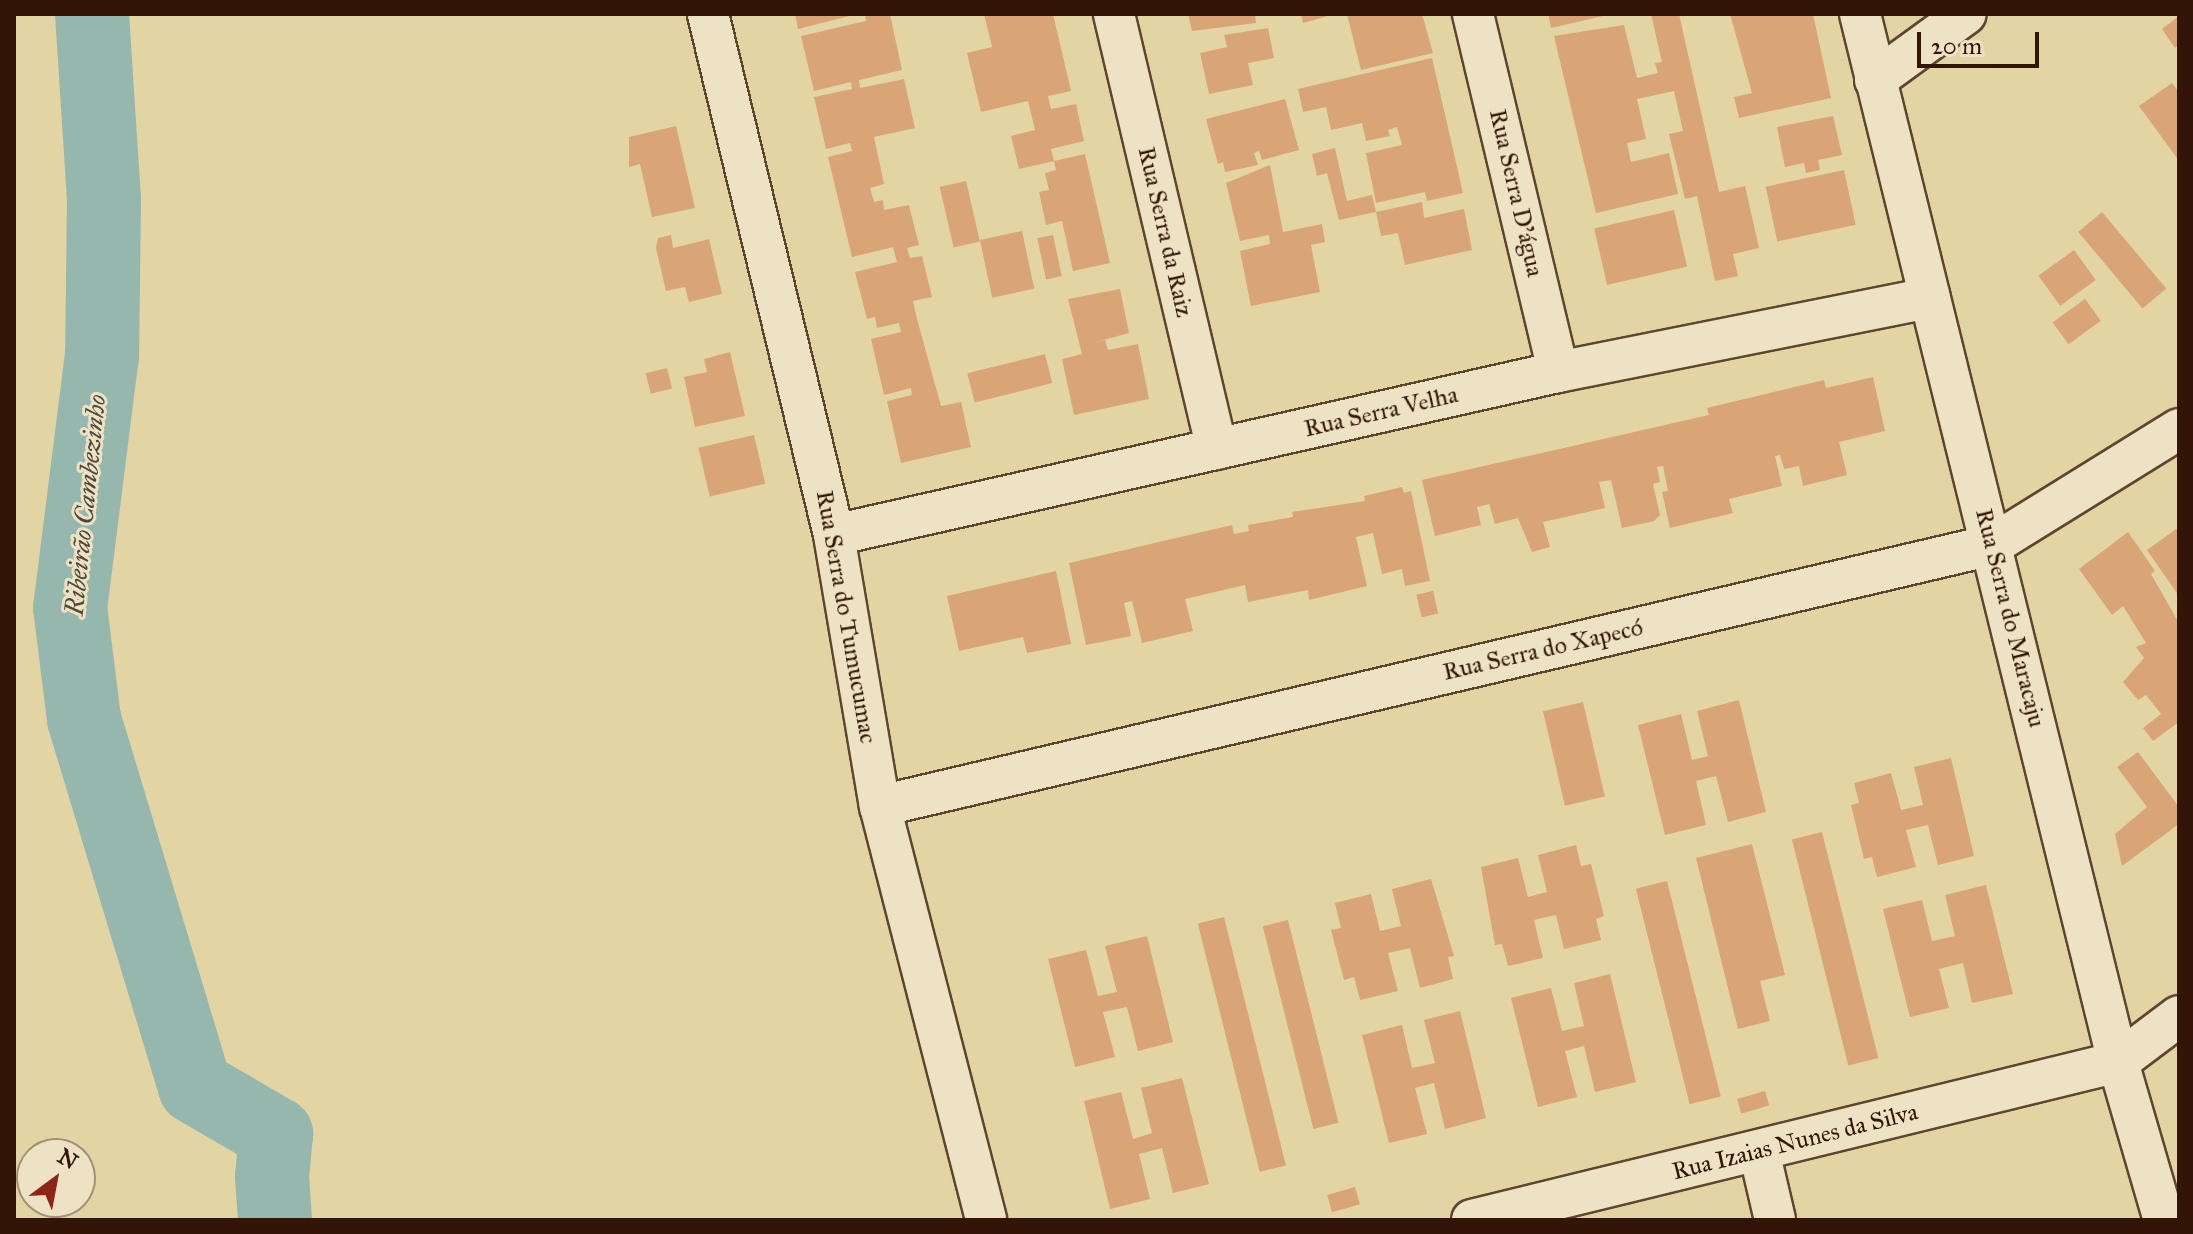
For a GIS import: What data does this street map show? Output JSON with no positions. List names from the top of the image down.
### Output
{
  "streets": {
    "street": [
      "Rua Serra D'água",
      "Rua Serra da Raiz",
      "Rua Serra Velha",
      "Rua Serra do Tumucumac",
      "Rua Serra do Maracaju",
      "Rua Serra do Xapecó",
      "Rua Izaias Nunes da Silva"
    ]
  },
  "crossings": [
    ["Rua Serra D'água", "Rua Serra Velha"],
    ["Rua Serra da Raiz", "Rua Serra Velha"],
    ["Rua Serra Velha", "Rua Serra do Tumucumac"],
    ["Rua Serra Velha", "Rua Serra do Maracaju"],
    ["Rua Serra do Tumucumac", "Rua Serra do Xapecó"],
    ["Rua Serra do Maracaju", "Rua Serra do Xapecó"],
    ["Rua Serra do Maracaju", "Rua Izaias Nunes da Silva"]
  ],
  "water": ["Ribeirão Cambezinho"],
  "scale_bar": "20 m",
  "north": "top right"
}
